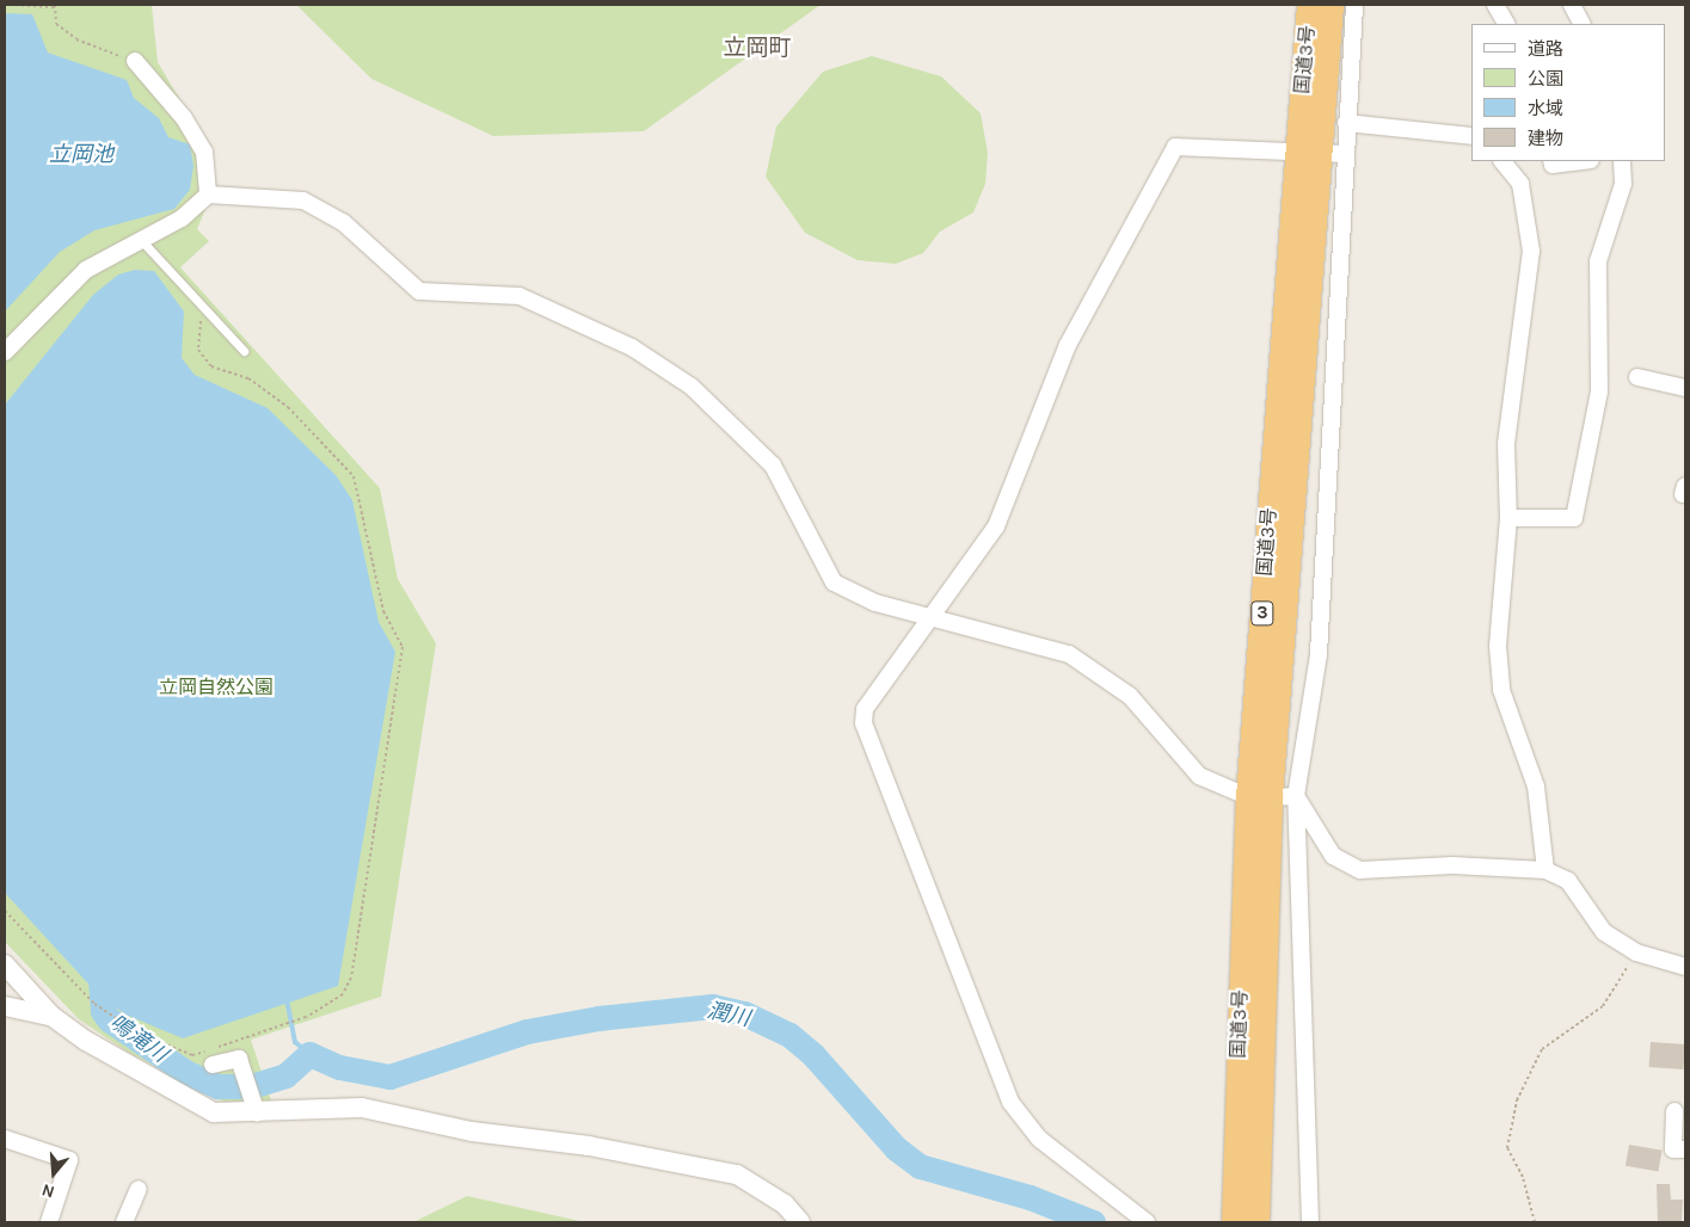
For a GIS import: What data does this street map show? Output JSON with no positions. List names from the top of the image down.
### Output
{
  "streets": {
    "highway": ["国道3号", "3"]
  },
  "districts": ["立岡町"],
  "water": ["立岡池", "潤川", "鳴滝川"],
  "parks": ["立岡自然公園"],
  "legend": [
    "道路",
    "公園",
    "水域",
    "建物"
  ],
  "north": "bottom"
}
